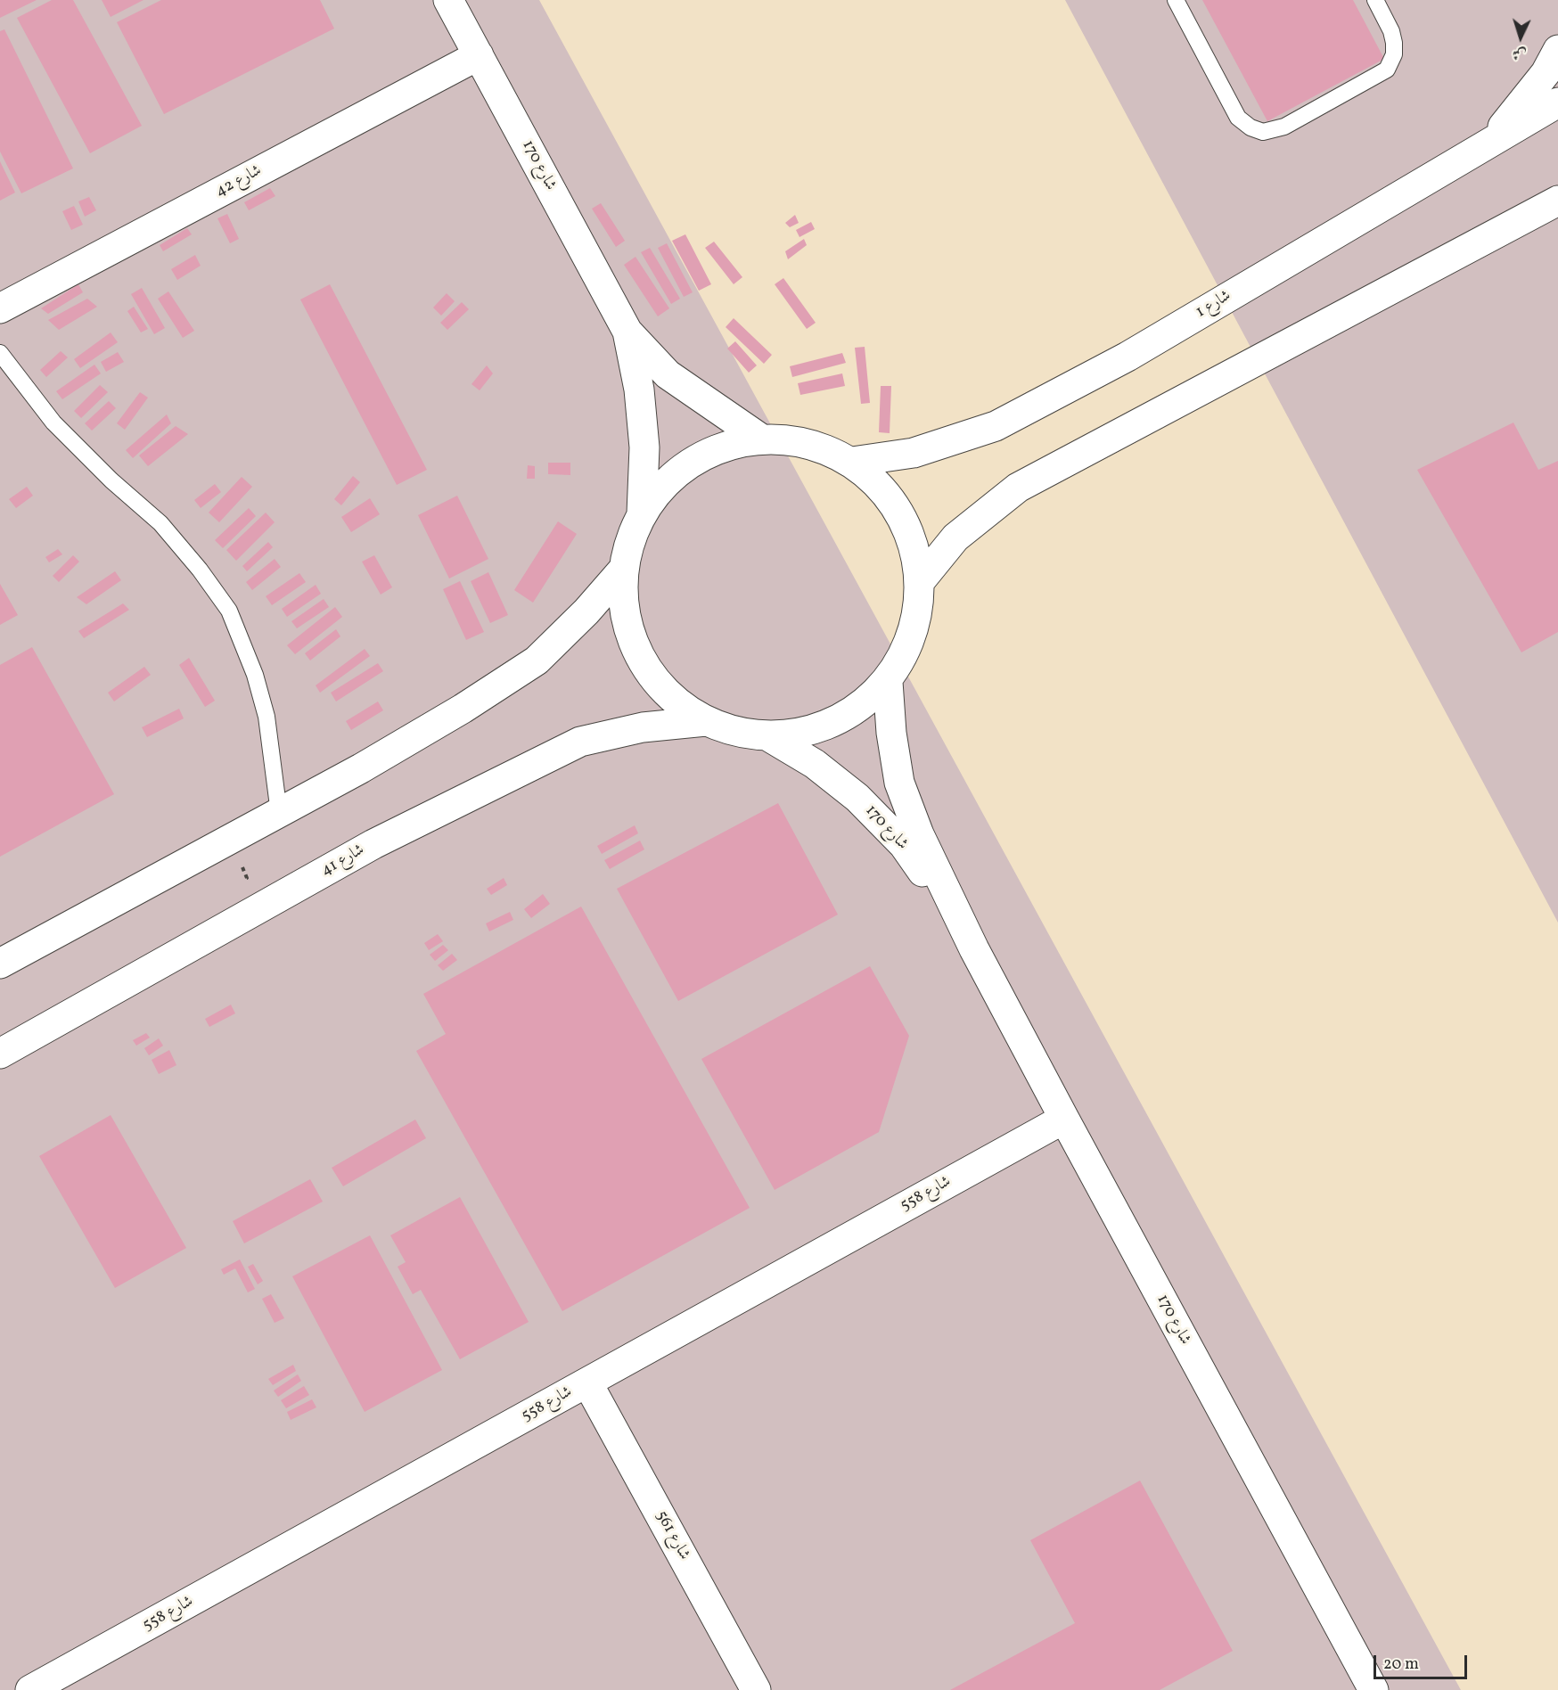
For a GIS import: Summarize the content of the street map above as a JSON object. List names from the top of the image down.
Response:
{
  "streets": {
    "street": [
      "شارع 170",
      "شارع 42",
      "شارع 1",
      "شارع 41",
      "شارع 558",
      "شارع 561"
    ]
  },
  "crossings": [
    ["شارع 170", "شارع 42"],
    ["شارع 170", "شارع 558"],
    ["شارع 558", "شارع 561"]
  ],
  "scale_bar": "20 m",
  "north": "bottom"
}
